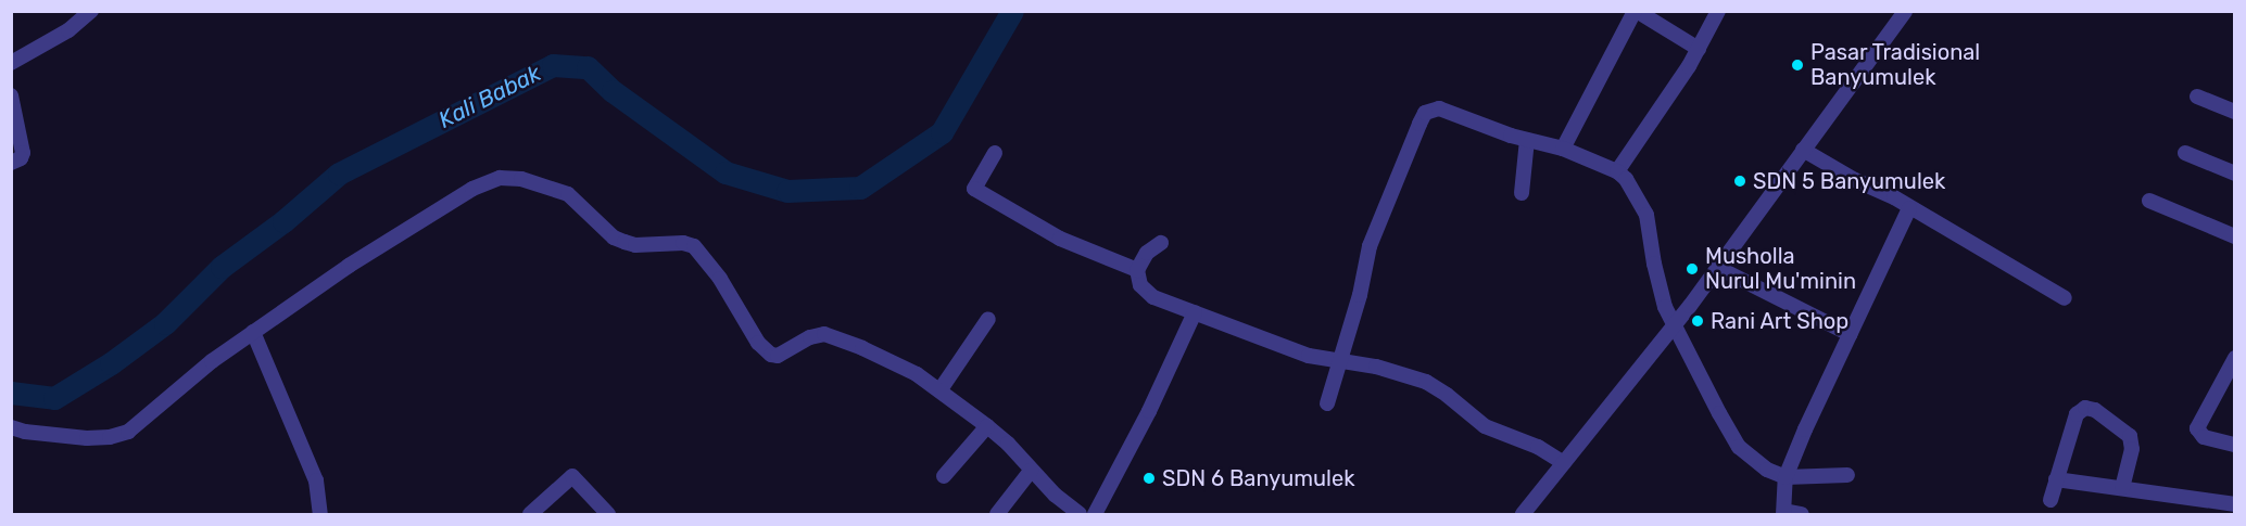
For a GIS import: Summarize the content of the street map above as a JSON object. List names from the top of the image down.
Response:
{
  "water": ["Kali Babak"],
  "places": [
    "Pasar Tradisional Banyumulek",
    "SDN 5 Banyumulek",
    "Musholla Nurul Mu'minin",
    "Rani Art Shop",
    "SDN 6 Banyumulek"
  ]
}
